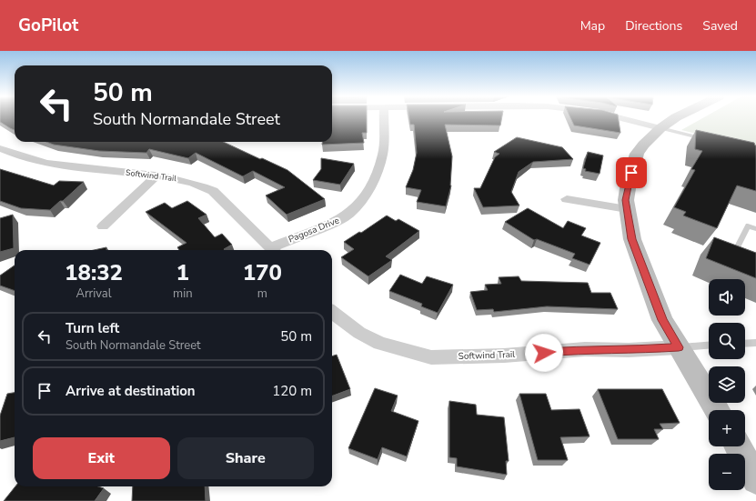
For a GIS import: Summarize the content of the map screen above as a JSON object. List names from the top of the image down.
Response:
{
  "streets": {
    "street": ["Softwind Trail", "Pagosa Drive"]
  },
  "page": {
    "header": "GoPilot",
    "nav": ["Map", "Directions", "Saved"],
    "turn": ["50 m", "South Normandale Street"],
    "eta": [
      "18:32",
      "Arrival",
      "1",
      "min",
      "170",
      "m"
    ],
    "map_buttons": ["+", "−"],
    "list": [
      {
        "name": "Turn left",
        "note": "South Normandale Street",
        "value": "50 m"
      },
      {
        "name": "Arrive at destination",
        "value": "120 m"
      }
    ],
    "buttons": ["Exit", "Share"]
  }
}
